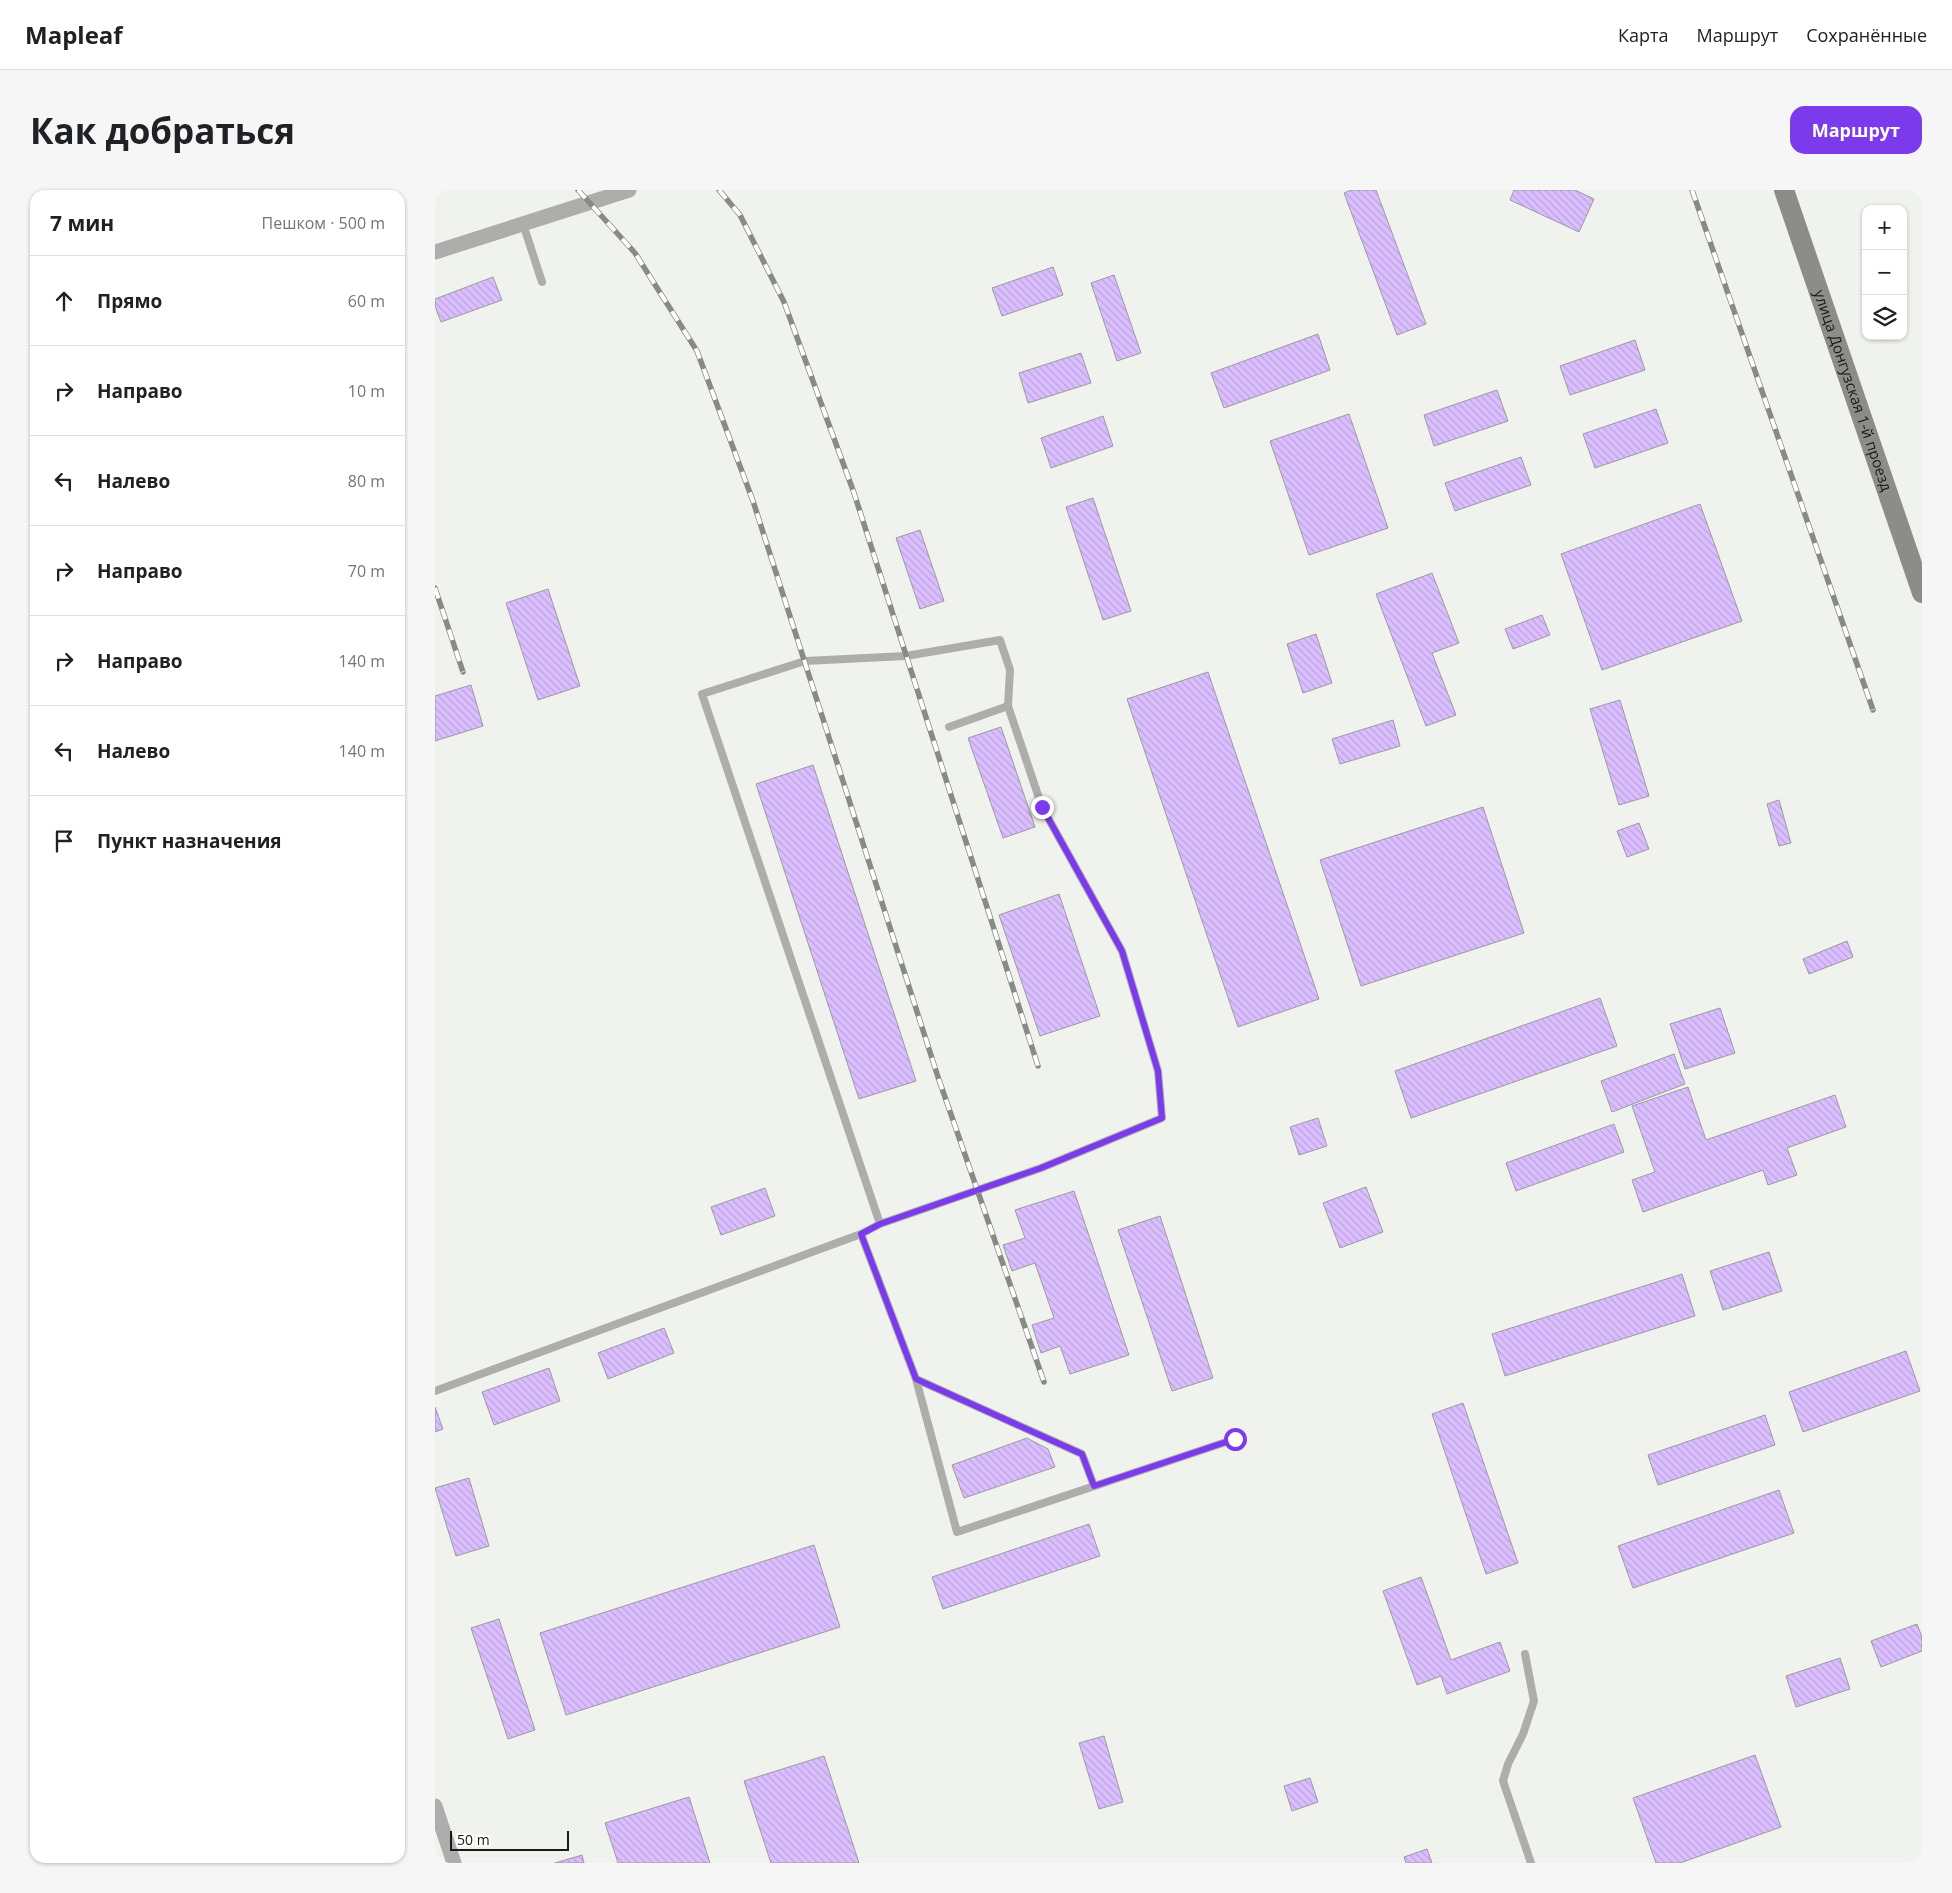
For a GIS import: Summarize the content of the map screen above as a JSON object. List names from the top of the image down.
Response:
{
  "streets": {
    "street": ["улица Донгузская 1-й проезд"]
  },
  "scale_bar": "50 m",
  "page": {
    "header": "Mapleaf",
    "nav": ["Карта", "Маршрут", "Сохранённые"],
    "buttons": "Маршрут",
    "title": "Как добраться",
    "heading": ["7 мин", "Пешком · 500 m"],
    "map_buttons": ["+", "−"],
    "list": [
      ["Прямо", "60 m"],
      ["Направо", "10 m"],
      ["Налево", "80 m"],
      ["Направо", "70 m"],
      ["Направо", "140 m"],
      ["Налево", "140 m"],
      "Пункт назначения"
    ],
    "scale": "50 m"
  }
}
